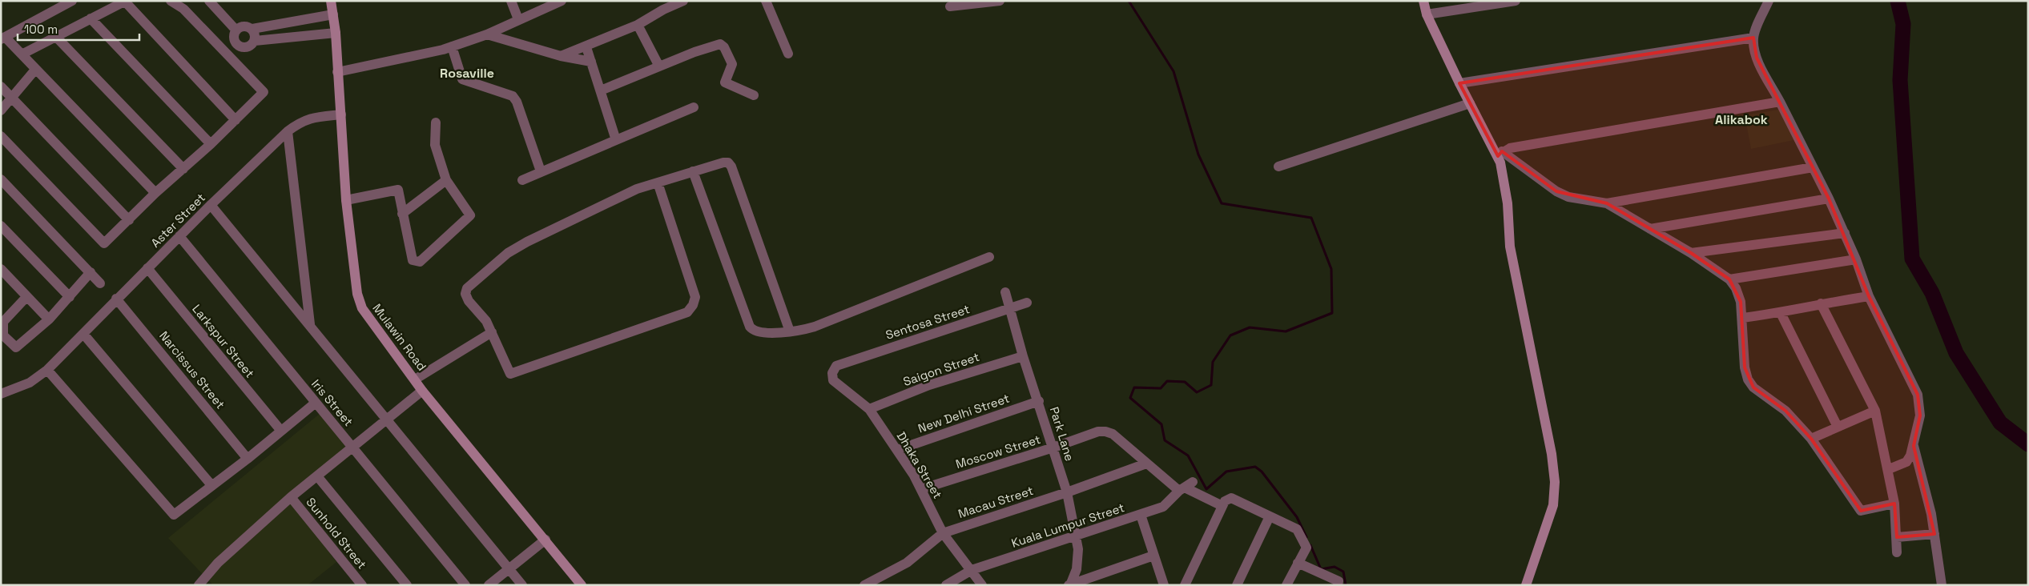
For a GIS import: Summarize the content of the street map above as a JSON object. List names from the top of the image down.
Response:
{
  "streets": {
    "main road": ["Mulawin Road"],
    "street": [
      "Aster Street",
      "Sentosa Street",
      "Larkspur Street",
      "Saigon Street",
      "Narcissus Street",
      "Iris Street",
      "New Delhi Street",
      "Park Lane",
      "Moscow Street",
      "Dhaka Street",
      "Macau Street",
      "Kuala Lumpur Street",
      "Sunhold Street"
    ]
  },
  "crossings": [
    ["Aster Street", "Mulawin Road"],
    ["Aster Street", "Larkspur Street"],
    ["Aster Street", "Narcissus Street"],
    ["Aster Street", "Iris Street"],
    ["Sentosa Street", "Park Lane"],
    ["Sentosa Street", "Dhaka Street"],
    ["Saigon Street", "Park Lane"],
    ["Saigon Street", "Dhaka Street"],
    ["New Delhi Street", "Park Lane"],
    ["New Delhi Street", "Dhaka Street"],
    ["Park Lane", "Moscow Street"],
    ["Park Lane", "Macau Street"],
    ["Park Lane", "Kuala Lumpur Street"],
    ["Moscow Street", "Dhaka Street"],
    ["Moscow Street", "Macau Street"],
    ["Moscow Street", "Kuala Lumpur Street"],
    ["Dhaka Street", "Macau Street"],
    ["Dhaka Street", "Kuala Lumpur Street"]
  ],
  "districts": ["Rosaville", "Alikabok"],
  "scale_bar": "100 m"
}
